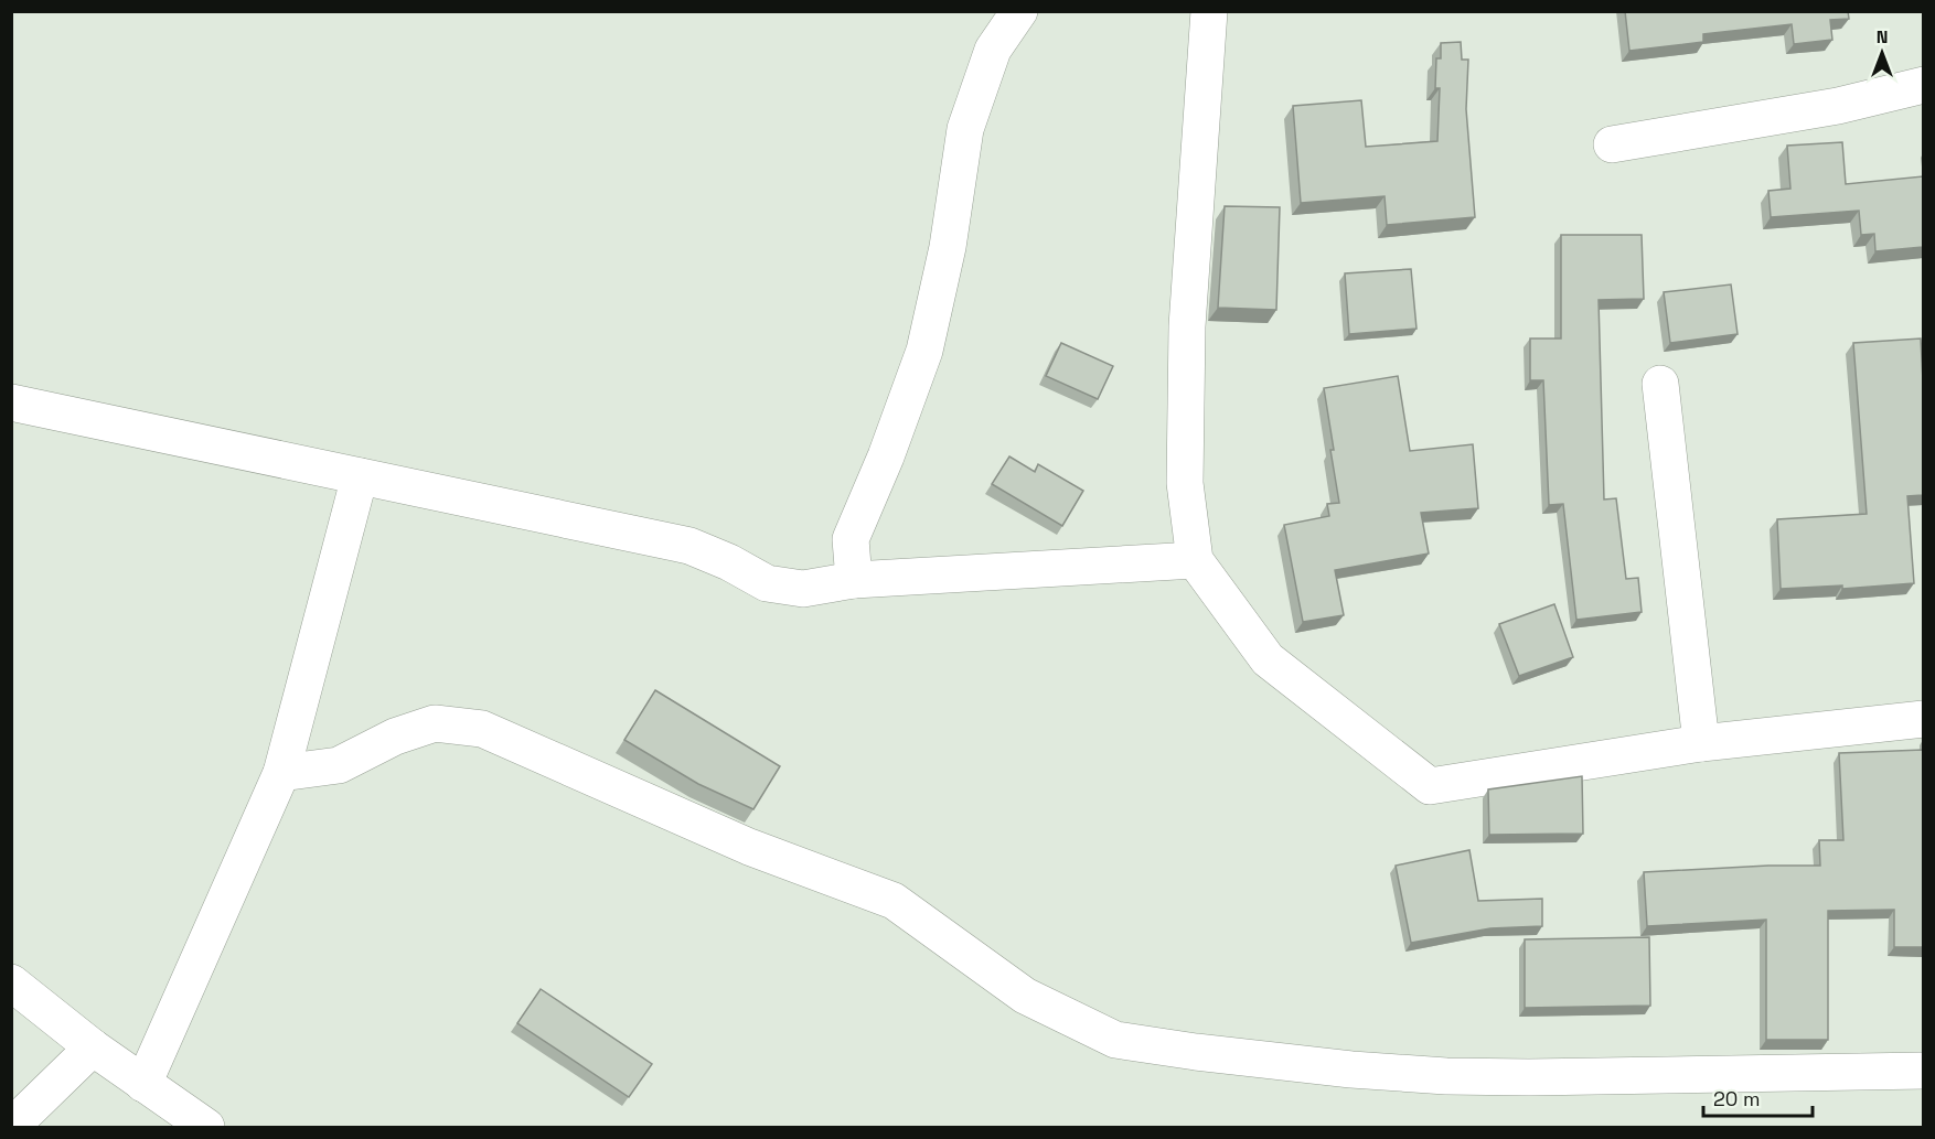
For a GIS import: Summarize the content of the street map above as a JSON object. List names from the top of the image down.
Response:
{
  "scale_bar": "20 m",
  "north": "top"
}
